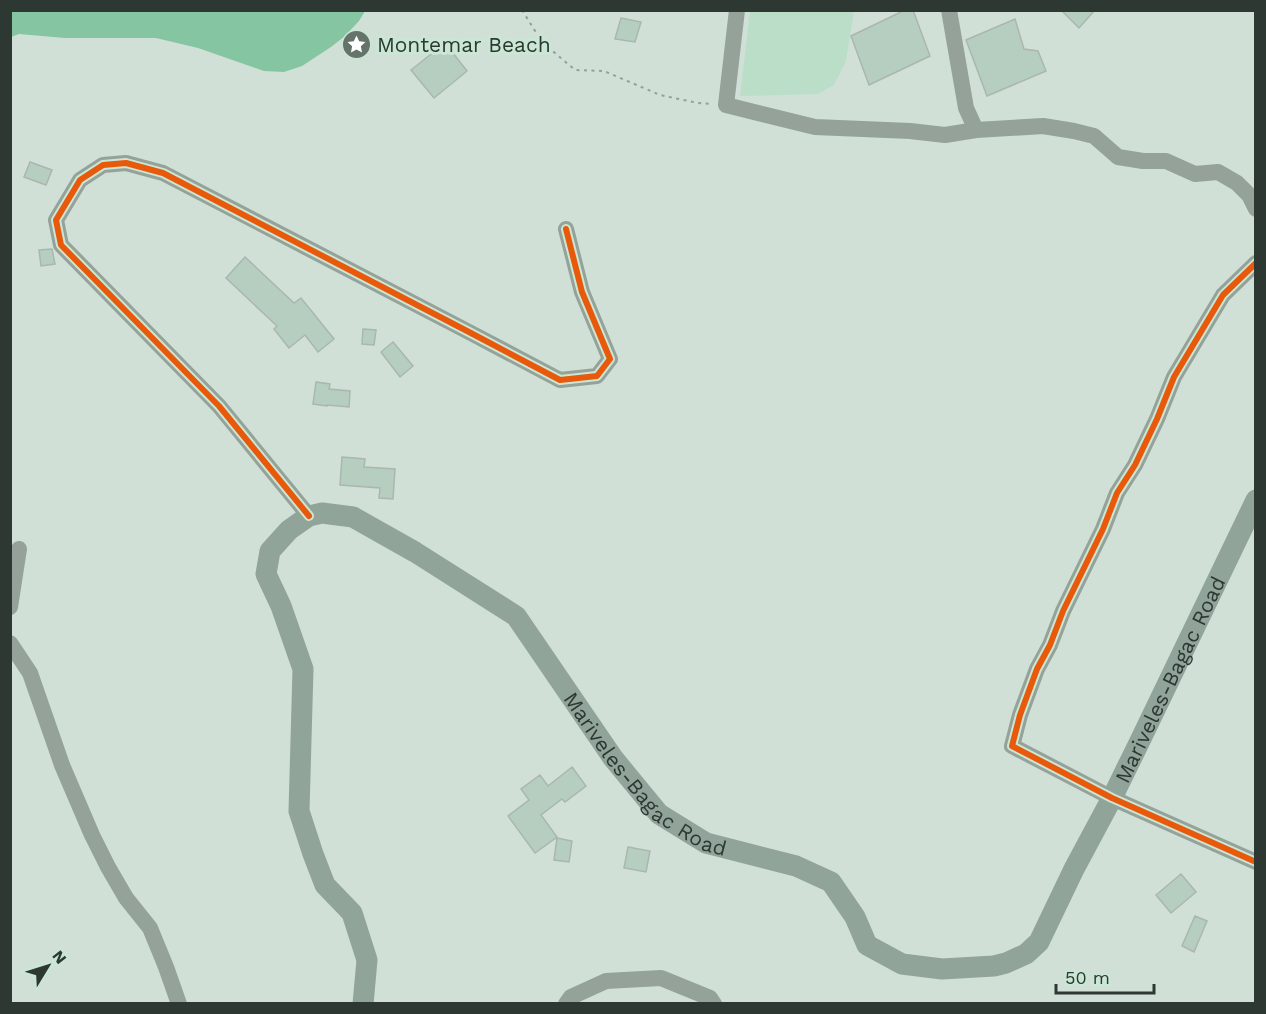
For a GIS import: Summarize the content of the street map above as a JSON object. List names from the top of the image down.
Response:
{
  "streets": {
    "main road": ["Mariveles-Bagac Road"]
  },
  "places": {
    "place": ["Montemar Beach"]
  },
  "scale_bar": "50 m",
  "north": "top right"
}
